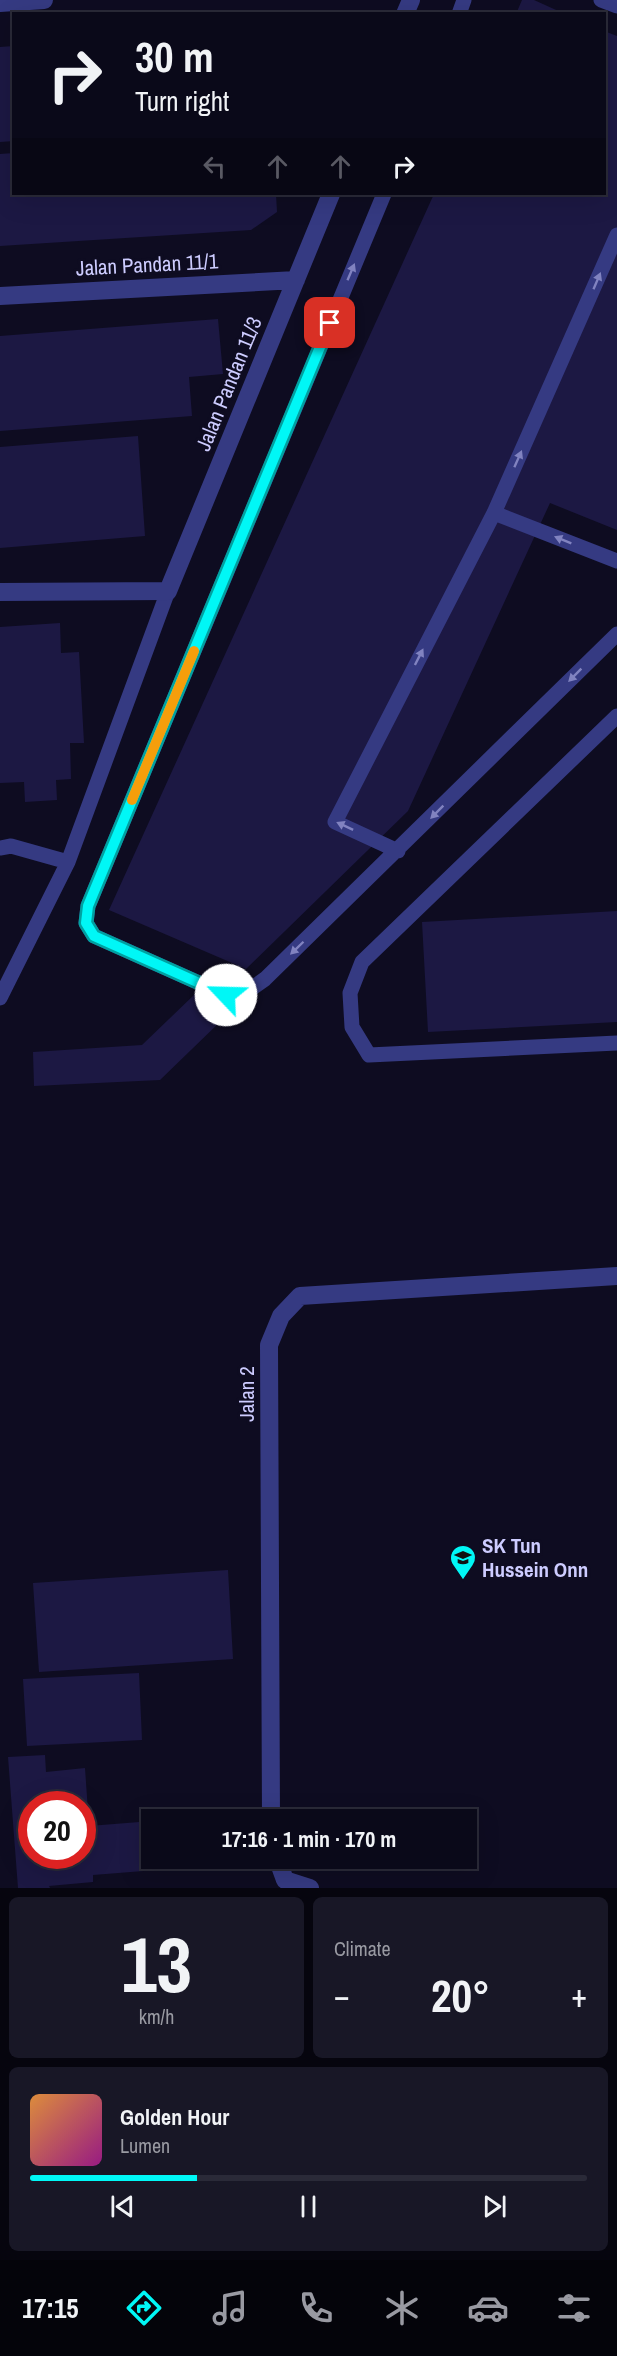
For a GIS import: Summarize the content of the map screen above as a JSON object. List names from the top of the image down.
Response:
{
  "streets": {
    "street": ["Jalan Pandan 11/1", "Jalan Pandan 11/3", "Jalan 2"]
  },
  "crossings": [
    ["Jalan Pandan 11/1", "Jalan Pandan 11/3"]
  ],
  "places": {
    "school or university": ["SK Tun Hussein Onn"]
  },
  "page": {
    "turn": ["30 m", "Turn right"],
    "limit": "20",
    "trip": "17:16 · 1 min · 170 m",
    "tile": [
      ["13", "km/h"],
      "Climate"
    ],
    "heat": ["−", "20°", "+"],
    "song": ["Golden Hour", "Lumen"],
    "tabs": "17:15"
  }
}
